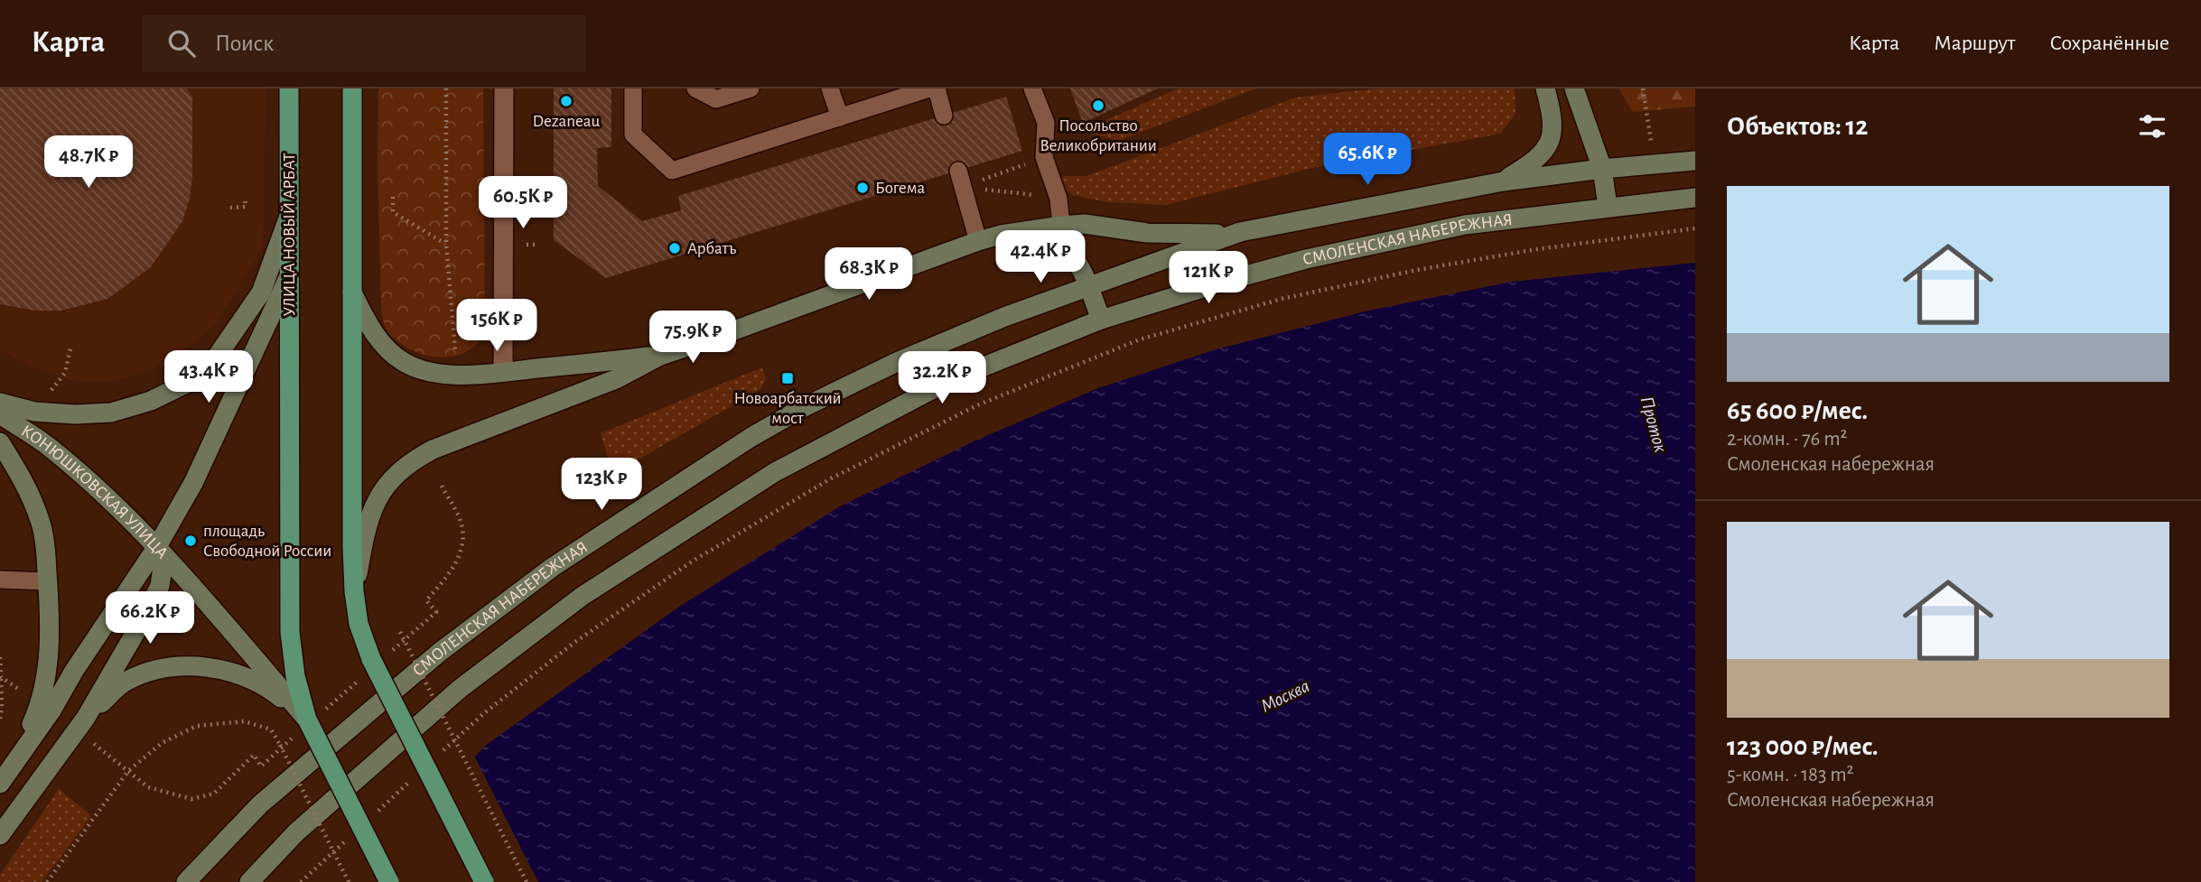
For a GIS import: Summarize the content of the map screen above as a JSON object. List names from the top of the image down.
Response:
{
  "streets": {
    "main road": ["УЛИЦА НОВЫЙ АРБАТ", "СМОЛЕНСКАЯ НАБЕРЕЖНАЯ", "КОНЮШКОВСКАЯ УЛИЦА"]
  },
  "crossings": [
    ["УЛИЦА НОВЫЙ АРБАТ", "КОНЮШКОВСКАЯ УЛИЦА"]
  ],
  "water": ["Проток", "Москва"],
  "places": {
    "other": [
      "Dezaneau",
      "Посольство Великобритании",
      "Богема",
      "Арбатъ",
      "площадь Свободной России"
    ],
    "transit": ["Новоарбатский мост"]
  },
  "page": {
    "header": "Карта",
    "search": "Поиск",
    "nav": ["Карта", "Маршрут", "Сохранённые"],
    "heading": "Объектов: 12",
    "price": [
      "65.6K ₽",
      "48.7K ₽",
      "60.5K ₽",
      "42.4K ₽",
      "68.3K ₽",
      "121K ₽",
      "156K ₽",
      "75.9K ₽",
      "43.4K ₽",
      "32.2K ₽",
      "123K ₽",
      "66.2K ₽"
    ],
    "list": [
      {
        "name": "65 600 ₽/мес.",
        "note": "2-комн. · 76 m² · Смоленская набережная"
      },
      {
        "name": "123 000 ₽/мес.",
        "note": "5-комн. · 183 m² · Смоленская набережная"
      }
    ]
  }
}
